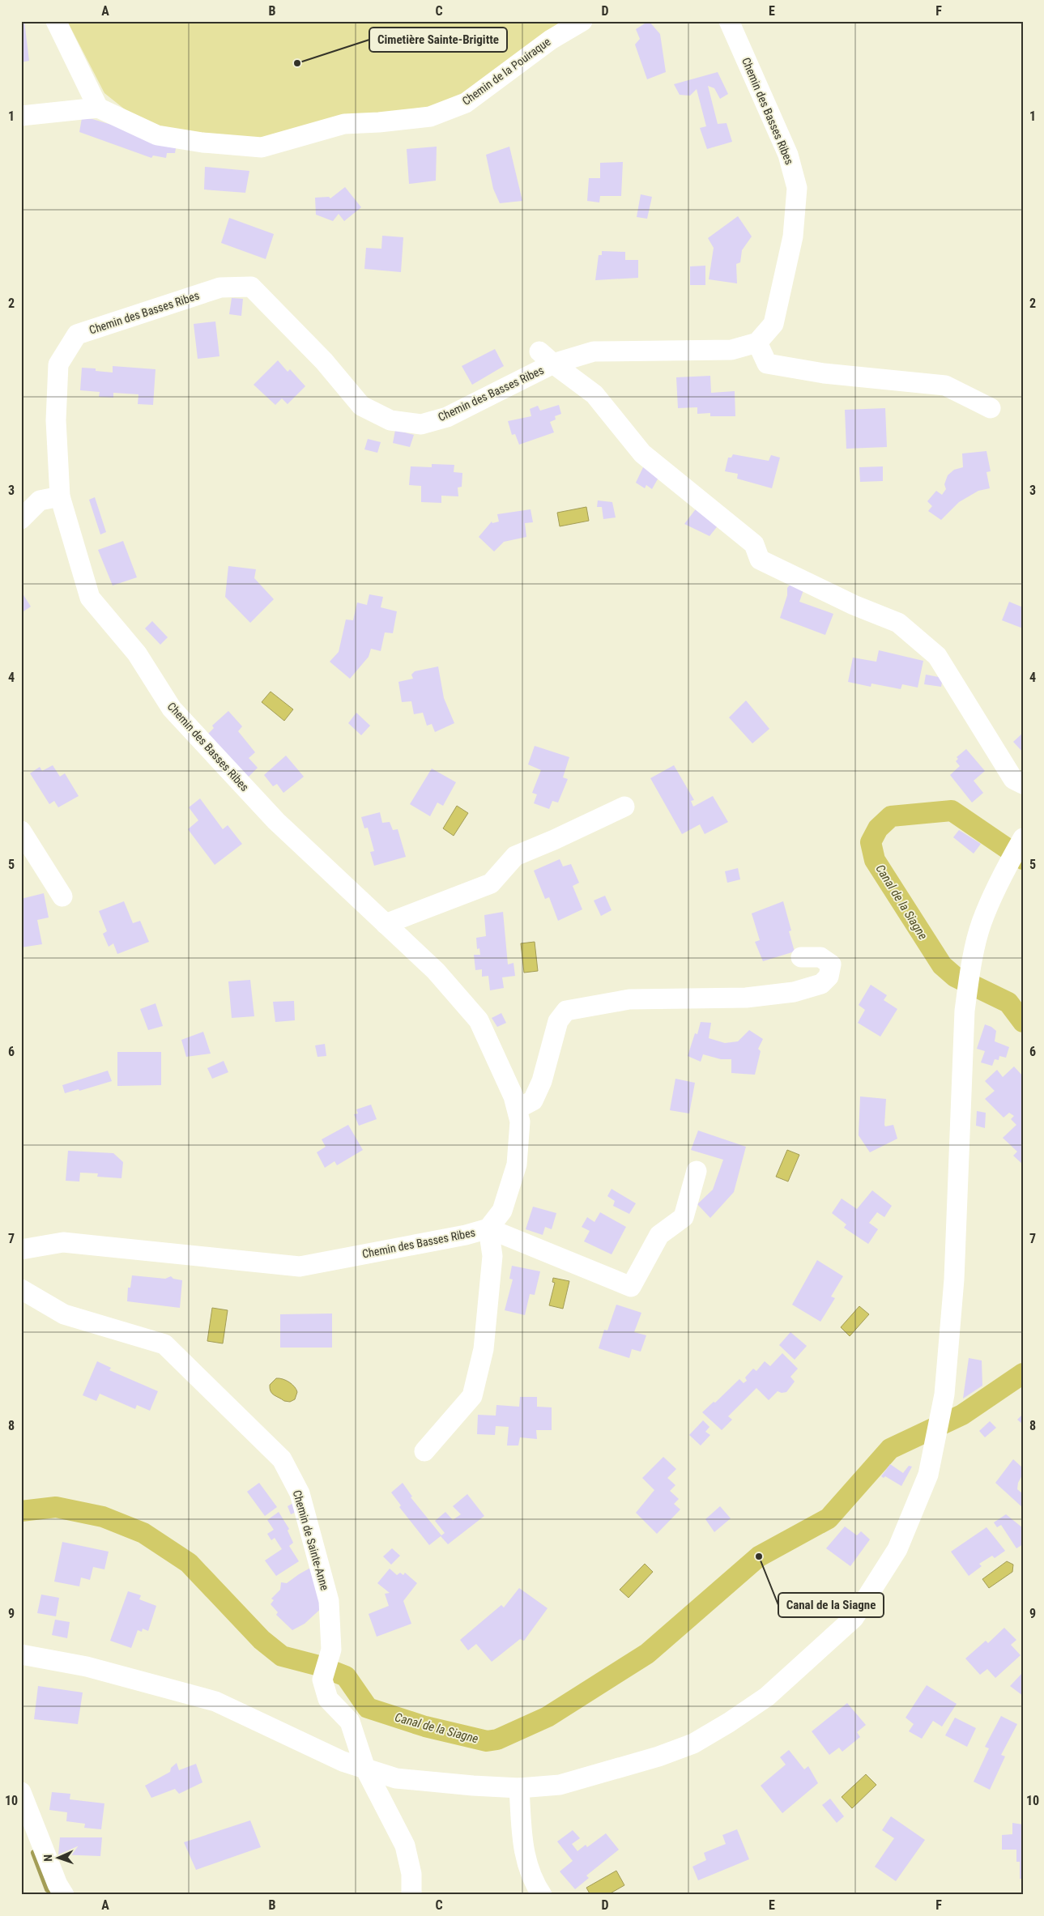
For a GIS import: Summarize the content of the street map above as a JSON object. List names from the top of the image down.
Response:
{
  "streets": {
    "street": ["Chemin de la Pouiraque", "Chemin des Basses Ribes", "Chemin de Sainte-Anne"]
  },
  "water": ["Canal de la Siagne"],
  "places": ["Cimetière Sainte-Brigitte", "Canal de la Siagne"],
  "north": "left",
  "grid": {
    "columns": [
      "A",
      "B",
      "C",
      "D",
      "E",
      "F"
    ],
    "rows": [
      "1",
      "2",
      "3",
      "4",
      "5",
      "6",
      "7",
      "8",
      "9",
      "10"
    ]
  }
}
